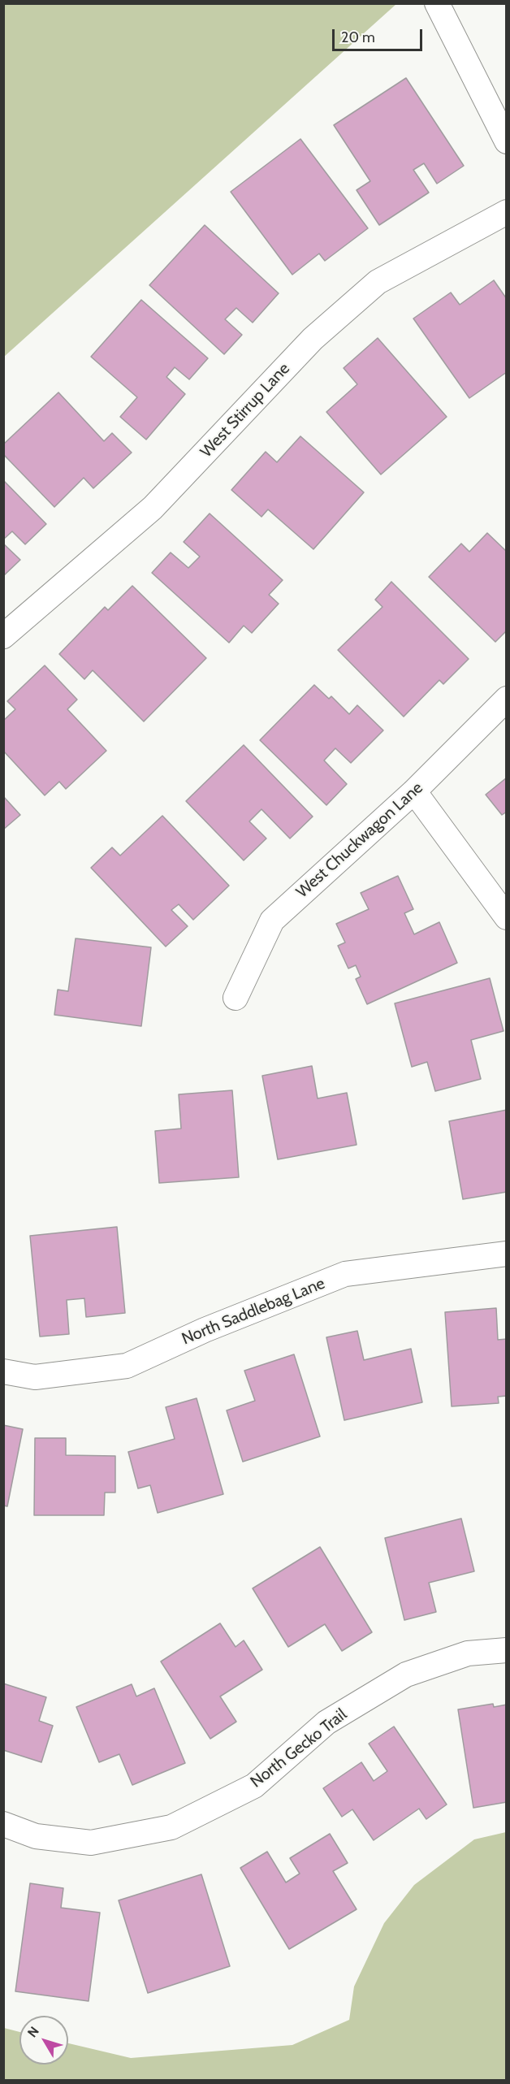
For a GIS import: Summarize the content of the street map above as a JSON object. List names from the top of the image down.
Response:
{
  "streets": {
    "street": [
      "West Stirrup Lane",
      "West Chuckwagon Lane",
      "North Saddlebag Lane",
      "North Gecko Trail"
    ]
  },
  "scale_bar": "20 m",
  "north": "top left"
}
